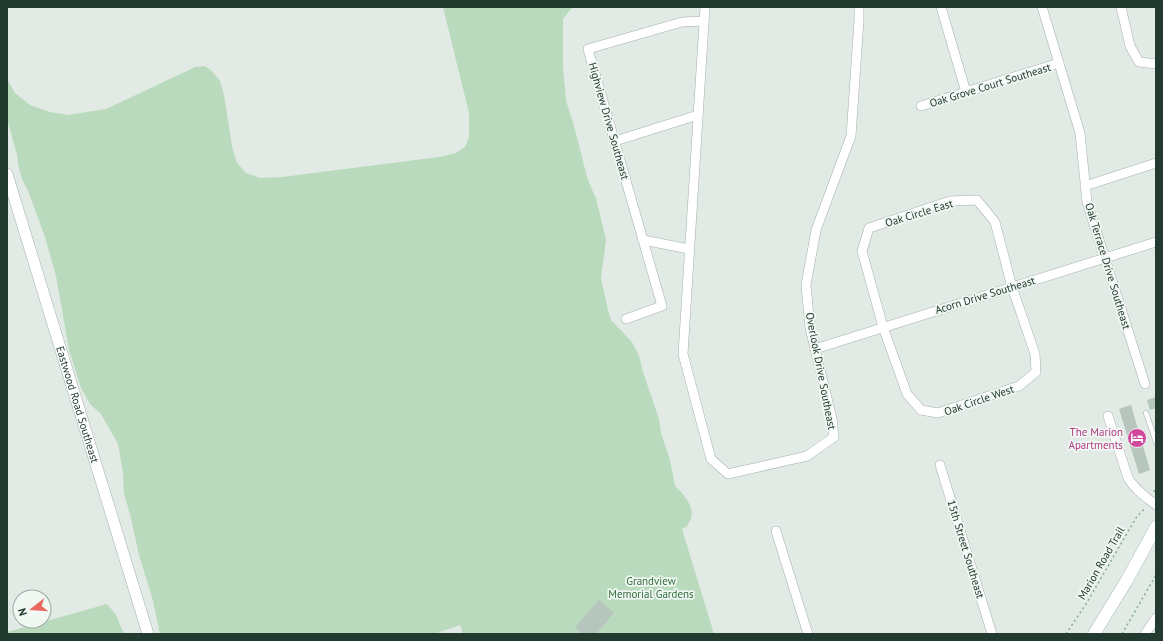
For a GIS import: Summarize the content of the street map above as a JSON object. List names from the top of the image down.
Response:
{
  "streets": {
    "street": [
      "Oak Grove Court Southeast",
      "Highview Drive Southeast",
      "Oak Circle East",
      "Oak Terrace Drive Southeast",
      "Acorn Drive Southeast",
      "Overlook Drive Southeast",
      "Oak Circle West",
      "Eastwood Road Southeast",
      "15th Street Southeast"
    ],
    "path": ["Marion Road Trail"]
  },
  "crossings": [
    ["Oak Grove Court Southeast", "Oak Terrace Drive Southeast"],
    ["Highview Drive Southeast", "Overlook Drive Southeast"],
    ["Oak Circle East", "Acorn Drive Southeast"],
    ["Oak Circle East", "Oak Circle West"],
    ["Oak Terrace Drive Southeast", "Acorn Drive Southeast"],
    ["Acorn Drive Southeast", "Overlook Drive Southeast"],
    ["Acorn Drive Southeast", "Oak Circle West"]
  ],
  "parks": ["Grandview Memorial Gardens"],
  "places": {
    "hotel": ["The Marion Apartments"]
  },
  "north": "left"
}
